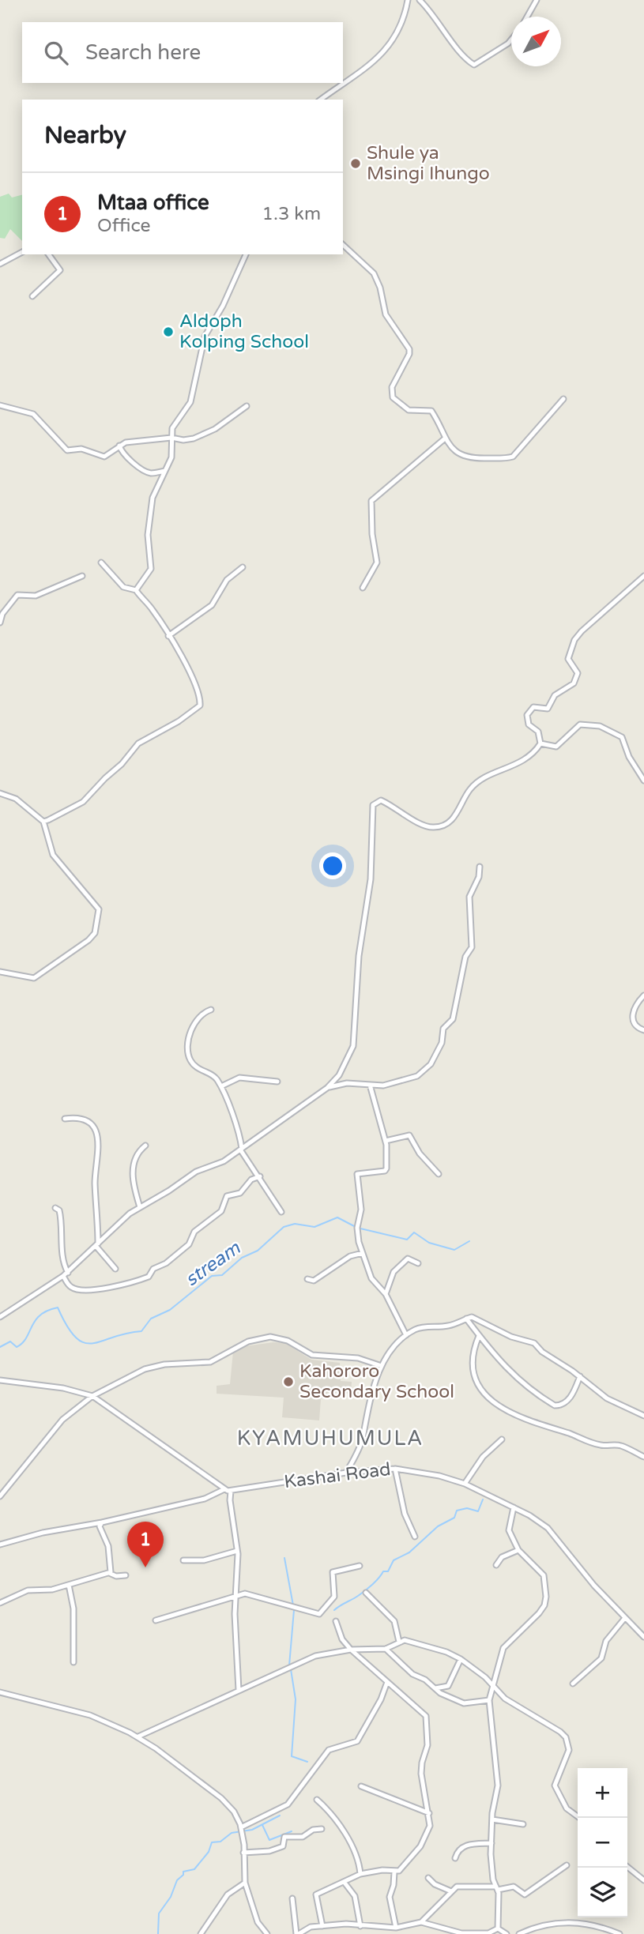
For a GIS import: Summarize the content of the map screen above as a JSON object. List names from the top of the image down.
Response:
{
  "streets": {
    "street": ["Kashai Road"]
  },
  "districts": ["KYAMUHUMULA"],
  "water": ["stream"],
  "places": ["Shule ya Msingi Ihungo", "Aldoph Kolping School", "Kahororo Secondary School"],
  "north": "top right",
  "page": {
    "search": "Search here",
    "heading": "Nearby",
    "list": [
      {
        "mark": "1",
        "name": "Mtaa office",
        "note": "Office",
        "value": "1.3 km"
      }
    ],
    "pins": "1",
    "map_buttons": ["+", "−"]
  }
}
